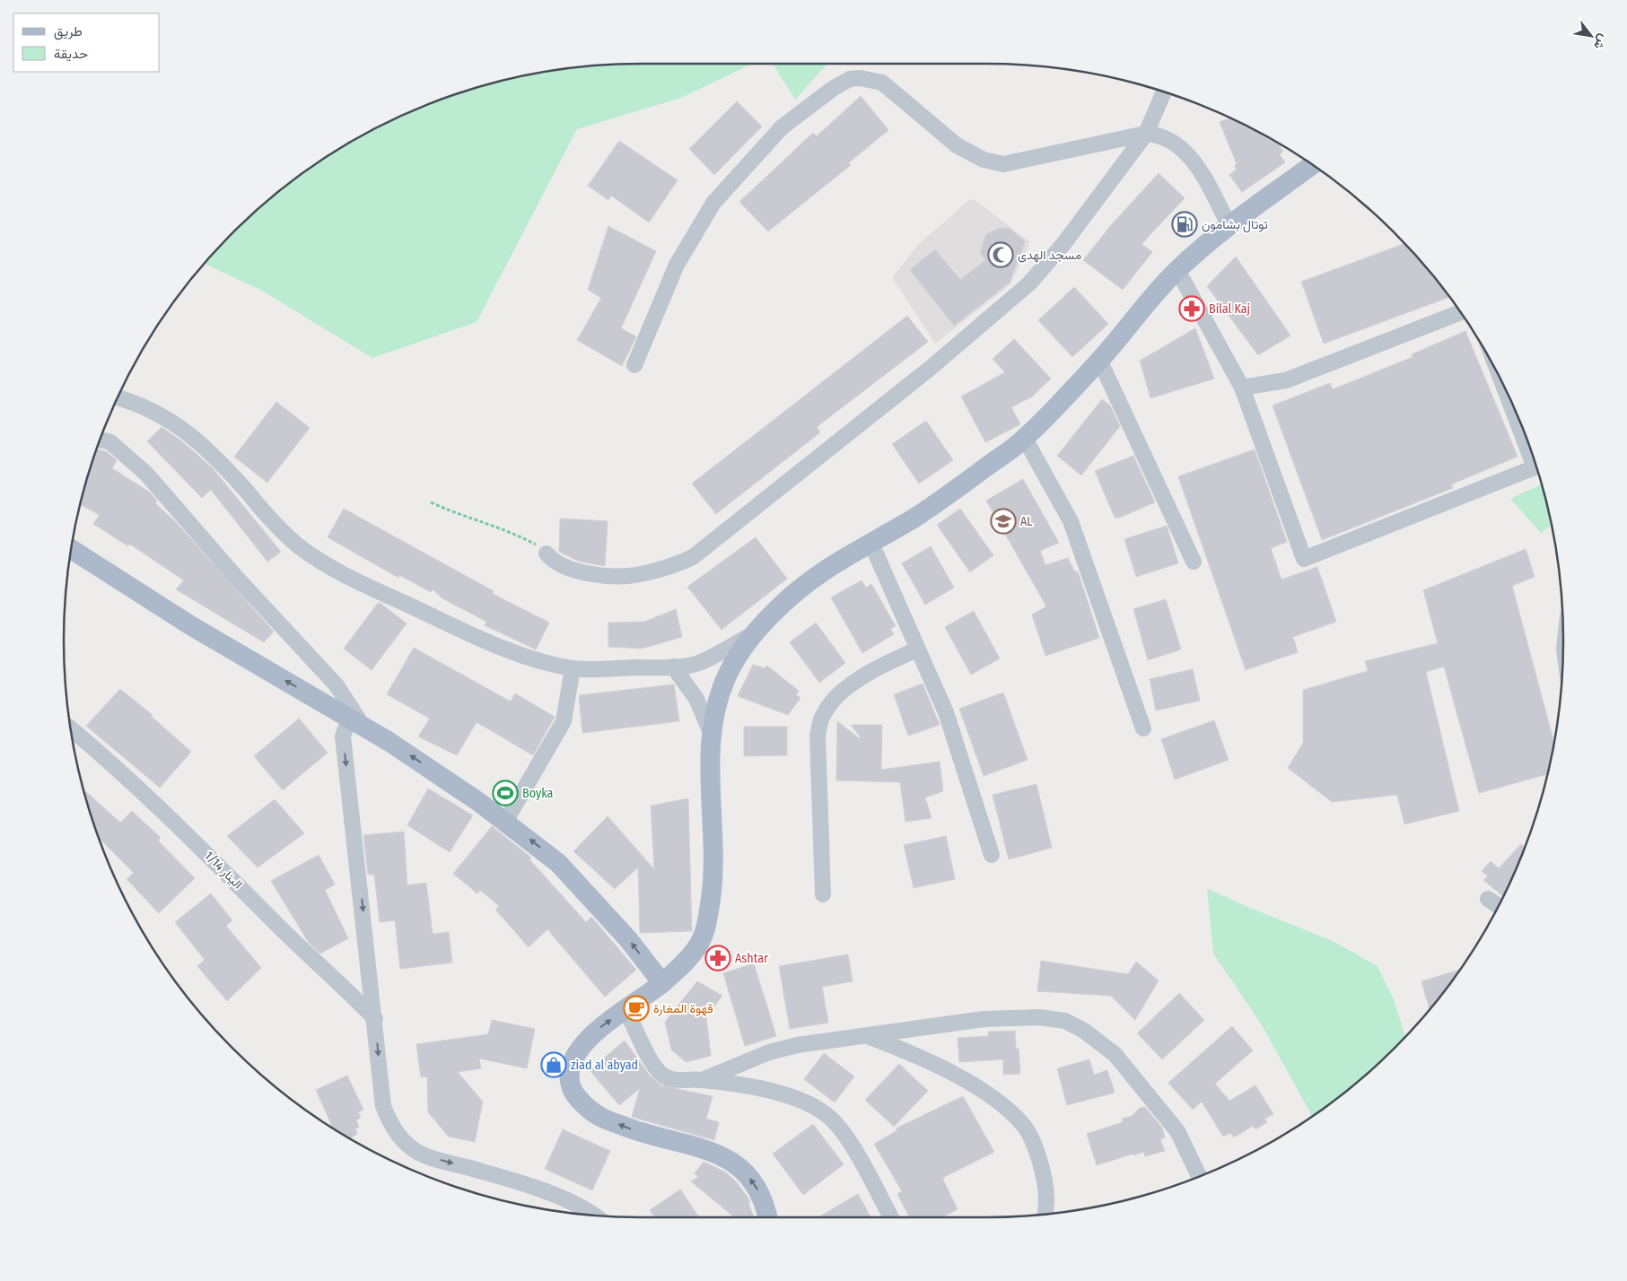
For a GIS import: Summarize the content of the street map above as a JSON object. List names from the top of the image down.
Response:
{
  "streets": {
    "street": ["الينار 1/14"]
  },
  "places": {
    "fuel station": ["توتال بشامون"],
    "mosque": ["مسجد الهدى"],
    "pharmacy": ["Bilal Kaj", "Ashtar"],
    "school or university": ["AL"],
    "sports": ["Boyka"],
    "cafe": ["قهوة المغارة"],
    "shop": ["ziad al abyad"]
  },
  "legend": ["طريق", "حديقة"],
  "north": "bottom right"
}
